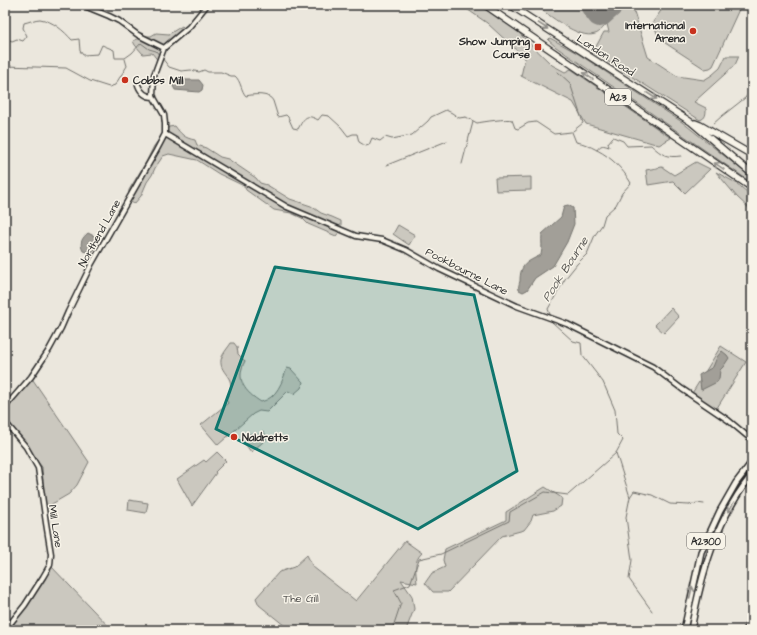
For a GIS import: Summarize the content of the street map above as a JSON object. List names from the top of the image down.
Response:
{
  "streets": {
    "highway": ["London Road", "A23"],
    "main road": ["A2300"],
    "street": ["Northend Lane", "Pookbourne Lane", "Mill Lane"]
  },
  "crossings": [
    ["London Road", "A23"],
    ["Northend Lane", "Pookbourne Lane"]
  ],
  "water": ["Pook Bourne"],
  "parks": ["The Gill"],
  "places": {
    "other": ["International Arena", "Cobbs Mill", "Naldretts"],
    "transit": ["Show Jumping Course"]
  }
}
